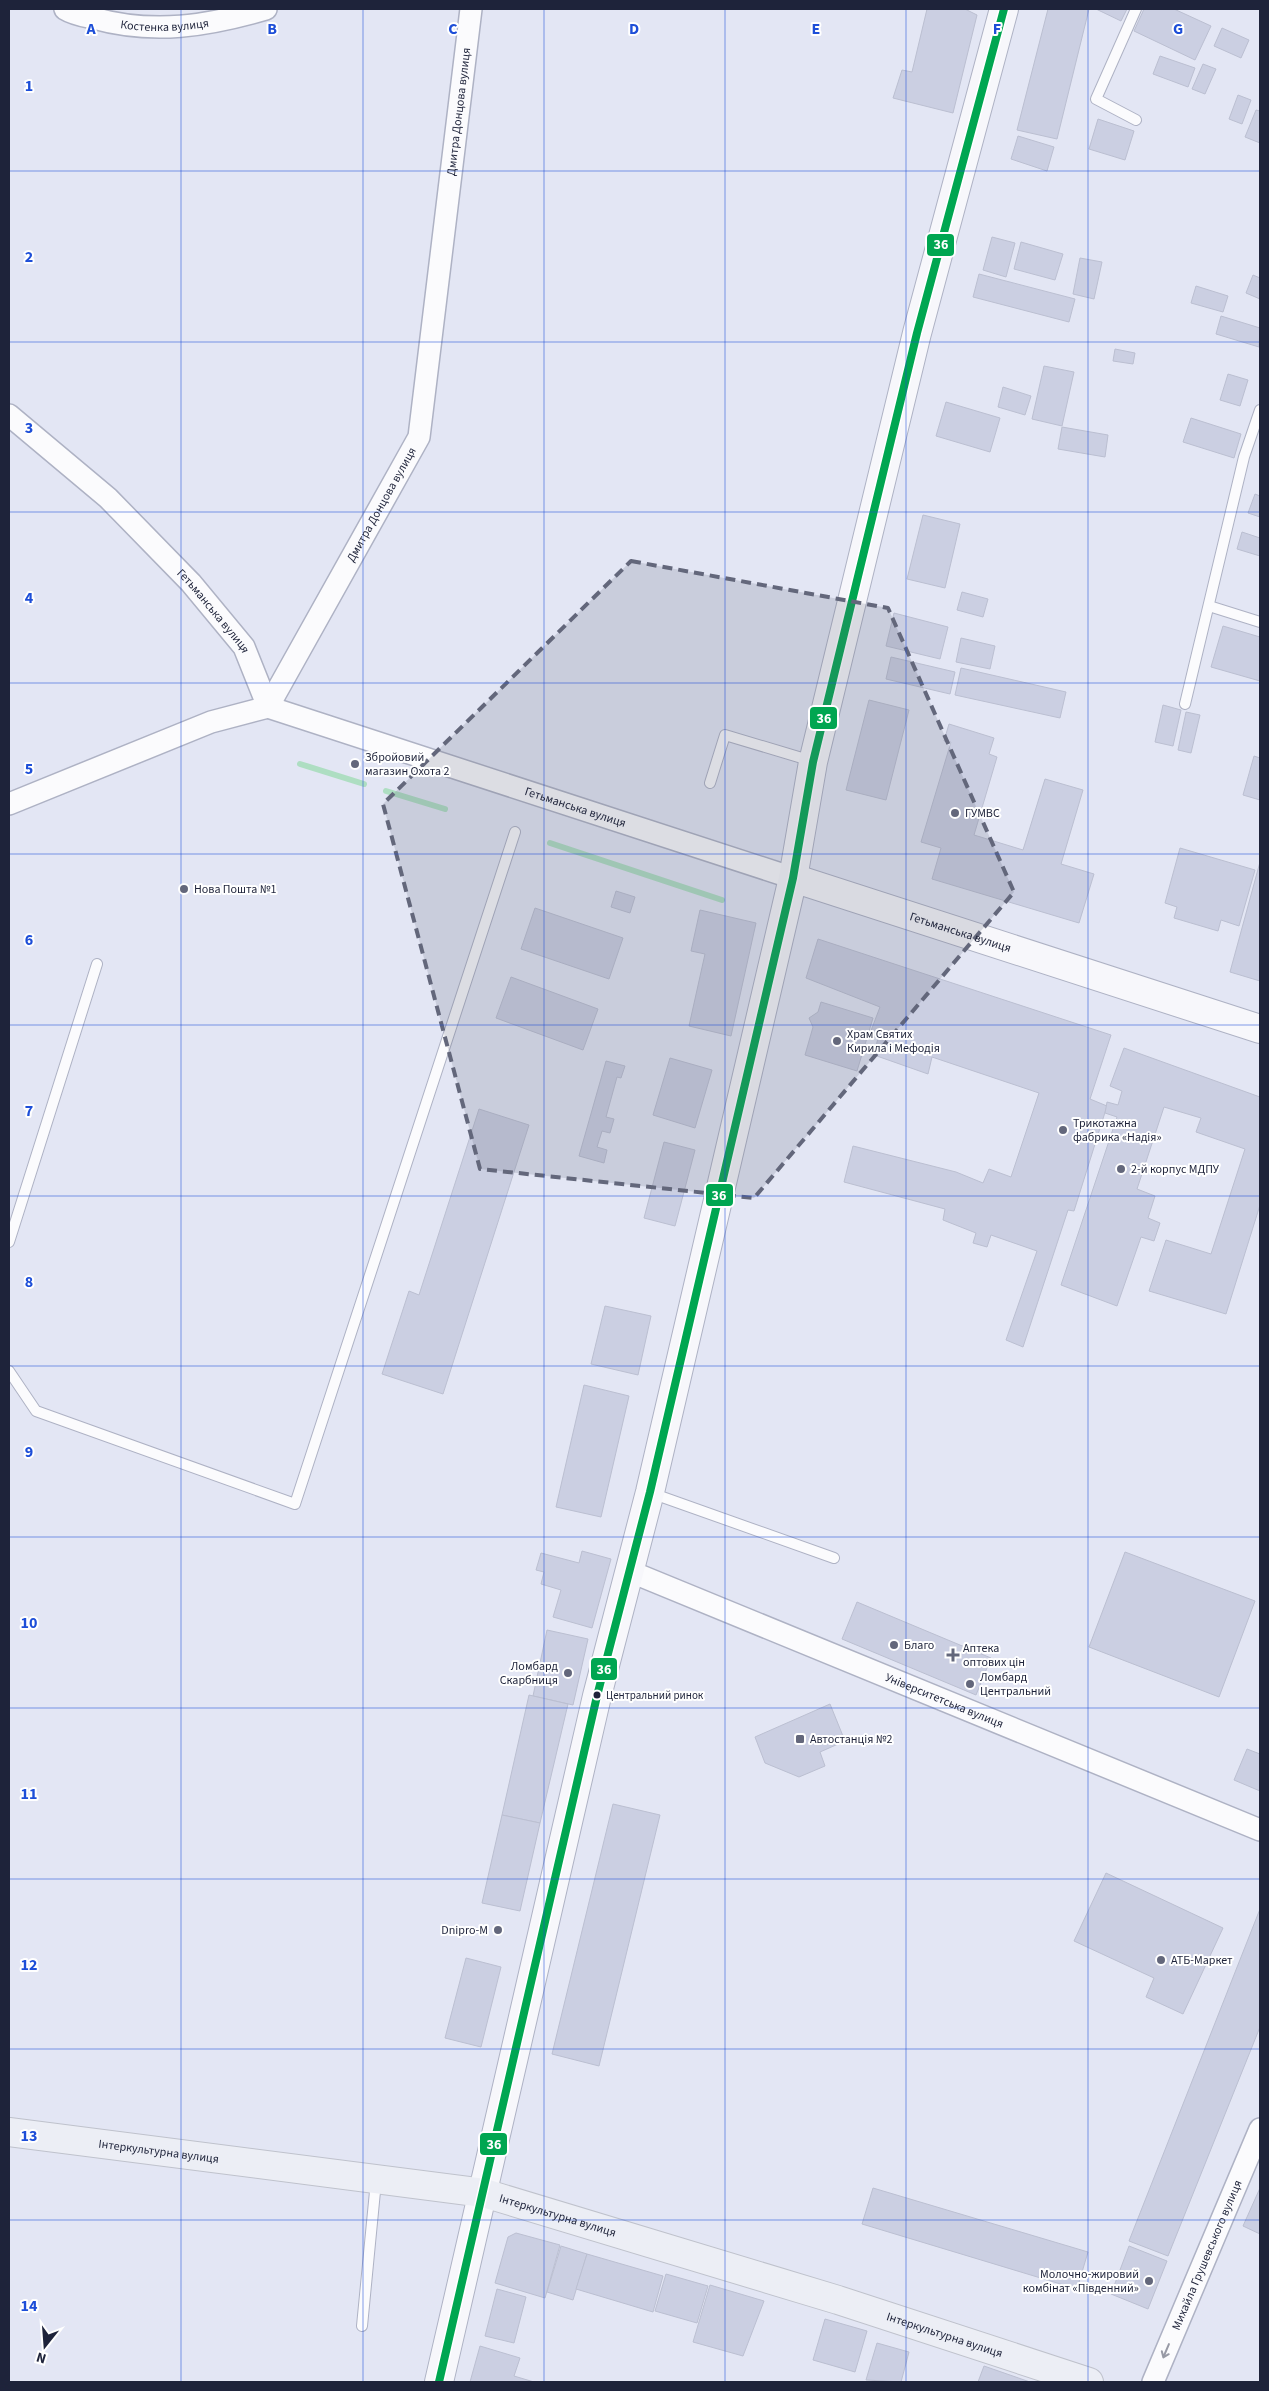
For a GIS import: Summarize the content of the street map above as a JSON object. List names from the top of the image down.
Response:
{
  "streets": {
    "highway": ["Інтеркультурна вулиця"],
    "main road": ["Гетьманська вулиця"],
    "street": [
      "Костенка вулиця",
      "Дмитра Донцова вулиця",
      "Університетська вулиця",
      "Михайла Грушевського вулиця"
    ]
  },
  "crossings": [
    ["Дмитра Донцова вулиця", "Гетьманська вулиця"]
  ],
  "one_way": ["Михайла Грушевського вулиця"],
  "places": {
    "other": [
      "Збройовий магазин Охота 2",
      "ГУМВС",
      "Нова Пошта №1",
      "Храм Святих Кирила і Мефодія",
      "Трикотажна фабрика «Надія»",
      "2-й корпус МДПУ",
      "Благо",
      "Ломбард Скарбниця",
      "Ломбард Центральний",
      "Центральний ринок",
      "Dnipro-M",
      "АТБ-Маркет",
      "Молочно-жировий комбінат «Південний»"
    ],
    "health": ["Аптека оптових цін"],
    "transit": ["Автостанція №2"]
  },
  "lines": ["transit line 36"],
  "north": "bottom",
  "grid": {
    "columns": [
      "A",
      "B",
      "C",
      "D",
      "E",
      "F",
      "G"
    ],
    "rows": [
      "1",
      "2",
      "3",
      "4",
      "5",
      "6",
      "7",
      "8",
      "9",
      "10",
      "11",
      "12",
      "13",
      "14"
    ]
  }
}
